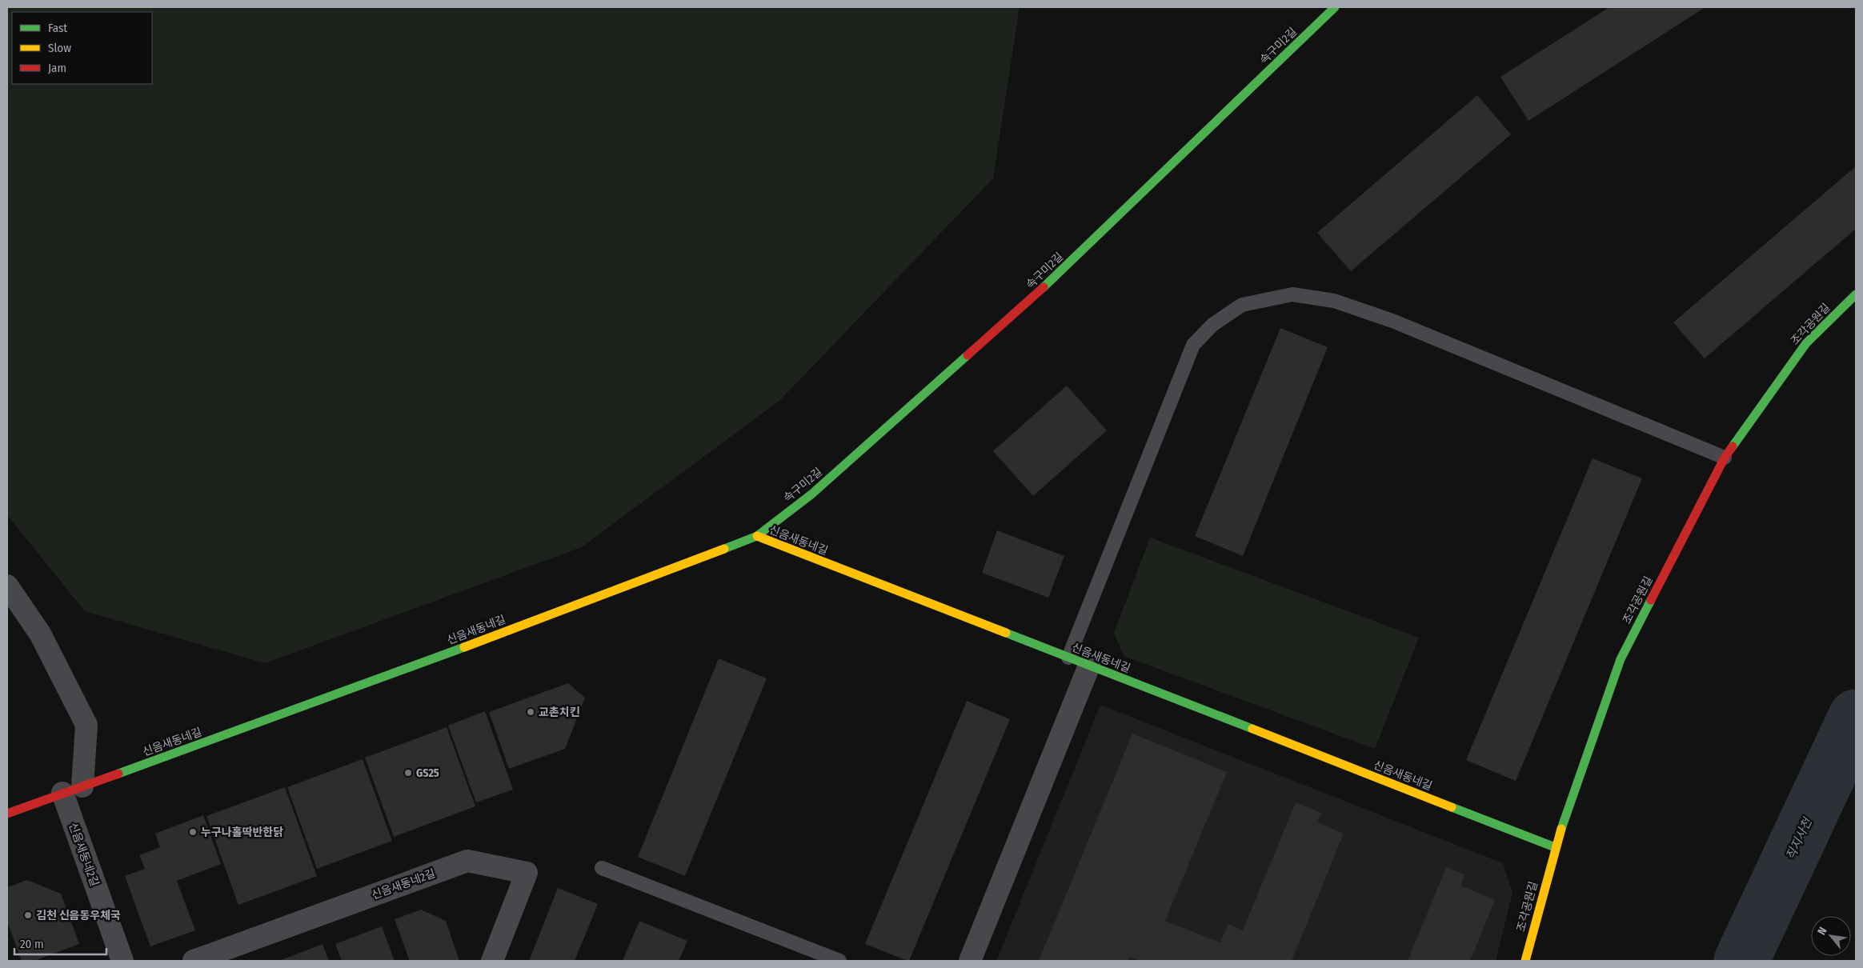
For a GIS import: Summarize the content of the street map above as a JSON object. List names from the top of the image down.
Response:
{
  "streets": {
    "street": [
      "속구미2길",
      "조각공원길",
      "신음새동네길",
      "신음새동네2길"
    ]
  },
  "crossings": [
    ["속구미2길", "신음새동네길"],
    ["조각공원길", "신음새동네길"],
    ["신음새동네길", "신음새동네2길"]
  ],
  "water": ["직지사천"],
  "places": [
    "교촌치킨",
    "GS25",
    "누구나홀딱반한닭",
    "김천 신음동우체국"
  ],
  "legend": ["Fast", "Slow", "Jam"],
  "scale_bar": "20 m",
  "north": "top left"
}
